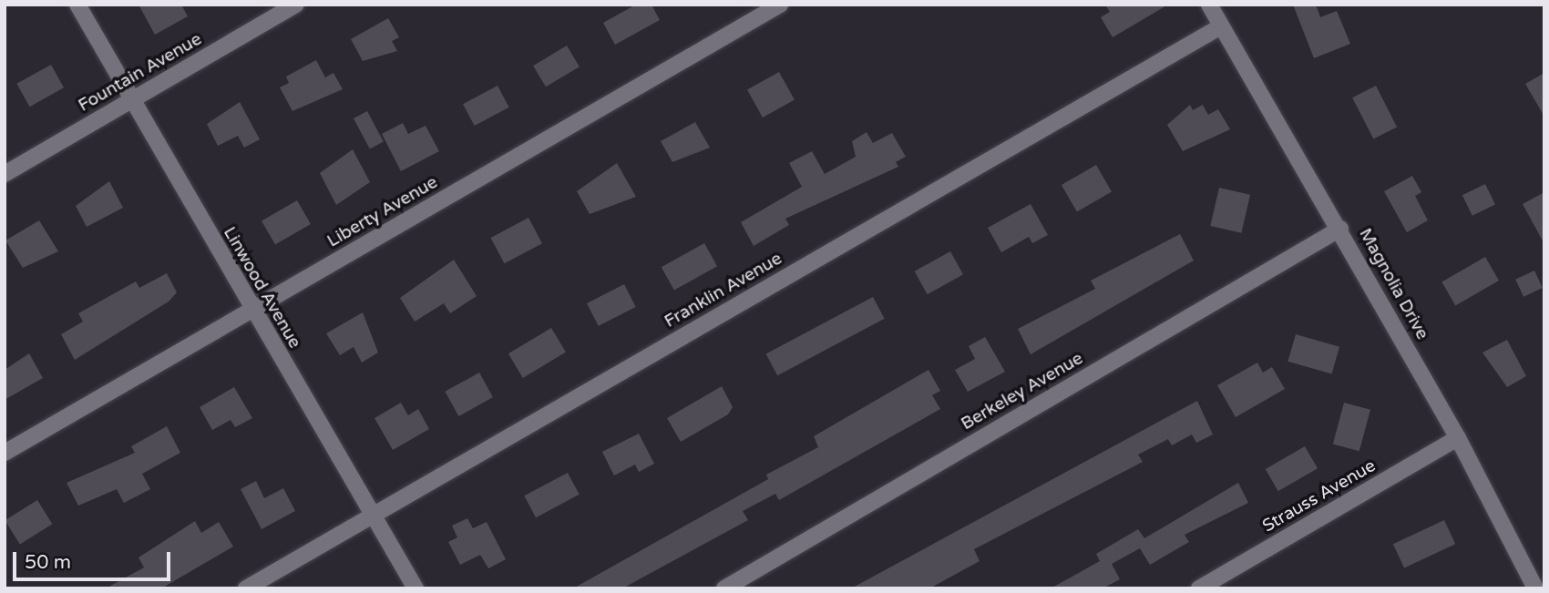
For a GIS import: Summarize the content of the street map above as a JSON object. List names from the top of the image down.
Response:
{
  "streets": {
    "street": [
      "Fountain Avenue",
      "Liberty Avenue",
      "Magnolia Drive",
      "Linwood Avenue",
      "Franklin Avenue",
      "Berkeley Avenue",
      "Strauss Avenue"
    ]
  },
  "crossings": [
    ["Fountain Avenue", "Linwood Avenue"],
    ["Liberty Avenue", "Linwood Avenue"],
    ["Magnolia Drive", "Franklin Avenue"],
    ["Magnolia Drive", "Berkeley Avenue"],
    ["Magnolia Drive", "Strauss Avenue"],
    ["Linwood Avenue", "Franklin Avenue"]
  ],
  "scale_bar": "50 m"
}
